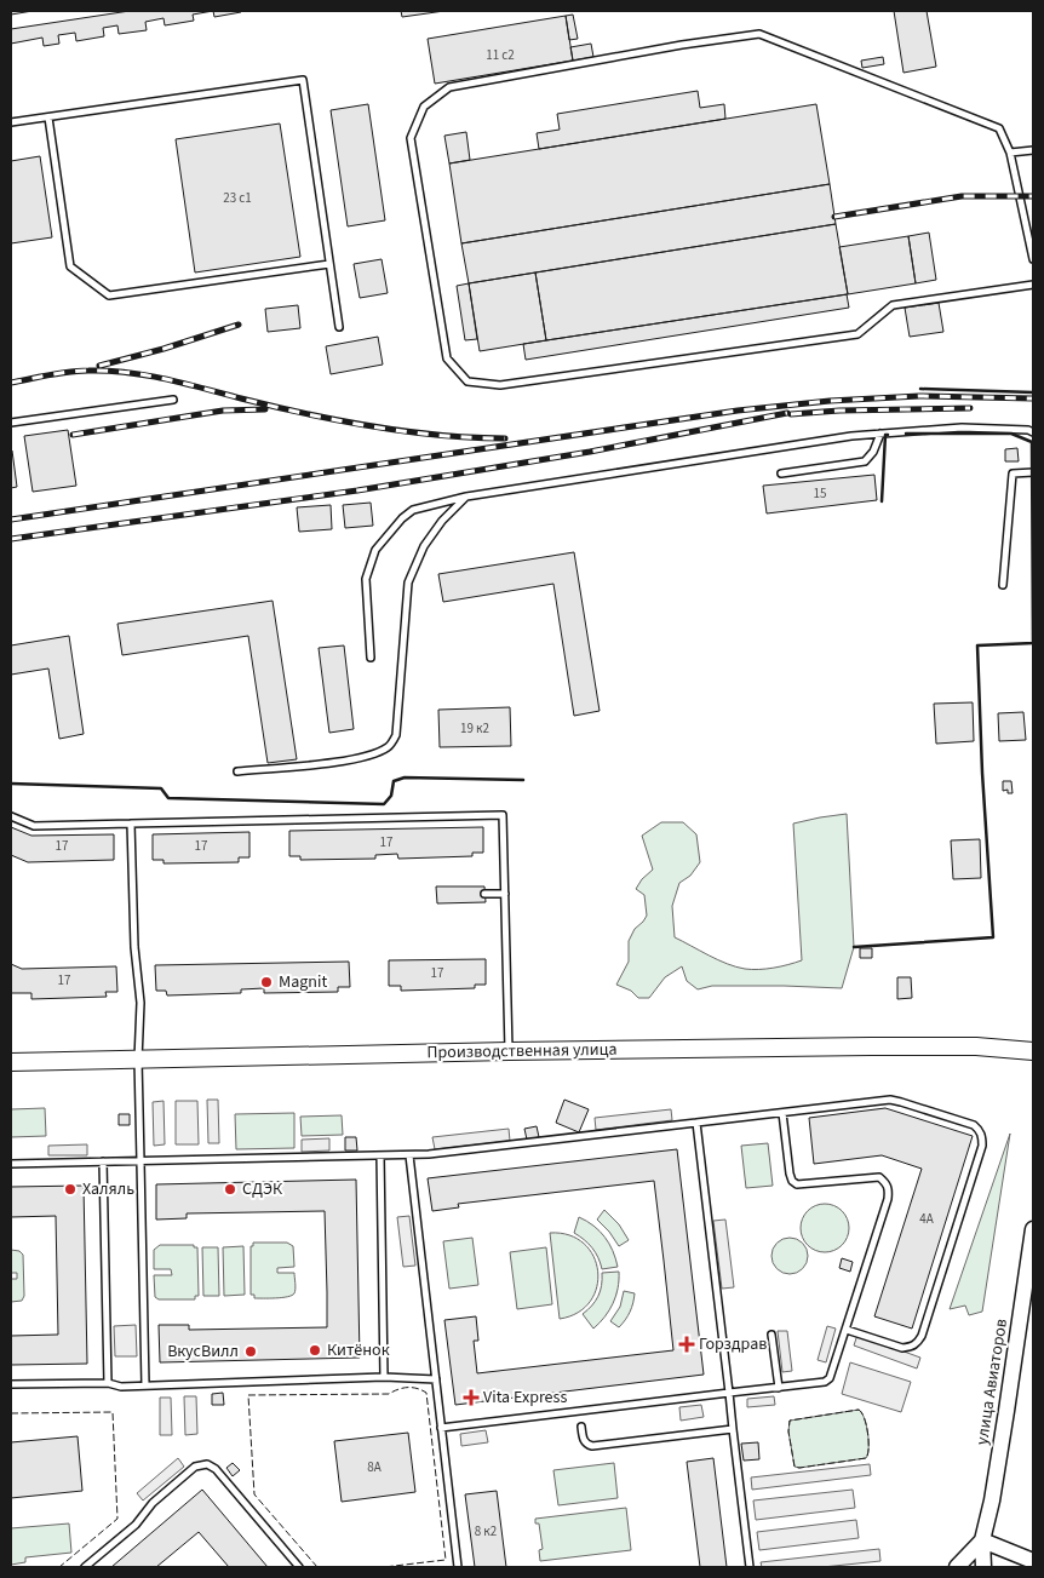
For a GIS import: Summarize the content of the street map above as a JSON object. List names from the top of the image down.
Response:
{
  "streets": {
    "main road": ["Производственная улица"],
    "street": ["улица Авиаторов"]
  },
  "places": {
    "other": [
      "Magnit",
      "Халяль",
      "СДЭК",
      "Китёнок",
      "ВкусВилл"
    ],
    "health": ["Горздрав", "Vita Express"]
  },
  "house_numbers": [
    "11 с2",
    "23 с1",
    "15",
    "19 к2",
    "17",
    "17",
    "17",
    "17",
    "17",
    "4А",
    "8А",
    "8 к2"
  ]
}
